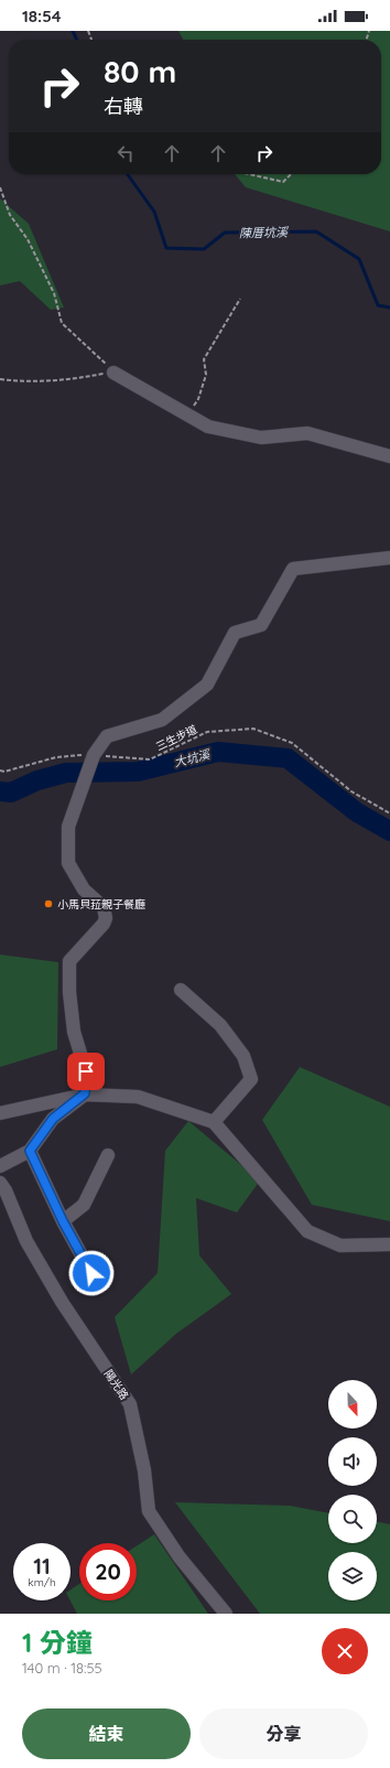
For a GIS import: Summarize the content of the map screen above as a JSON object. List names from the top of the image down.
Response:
{
  "streets": {
    "street": ["陽光路"],
    "path": ["三生步道"]
  },
  "water": ["陳厝坑溪", "大坑溪"],
  "places": ["小馬貝菈親子餐廳"],
  "north": "bottom",
  "page": {
    "status": "18:54",
    "turn": ["80 m", "右轉"],
    "speed": "11 km/h",
    "limit": "20",
    "heading": ["1 分鐘", "140 m · 18:55"],
    "buttons": ["結束", "分享"]
  }
}
